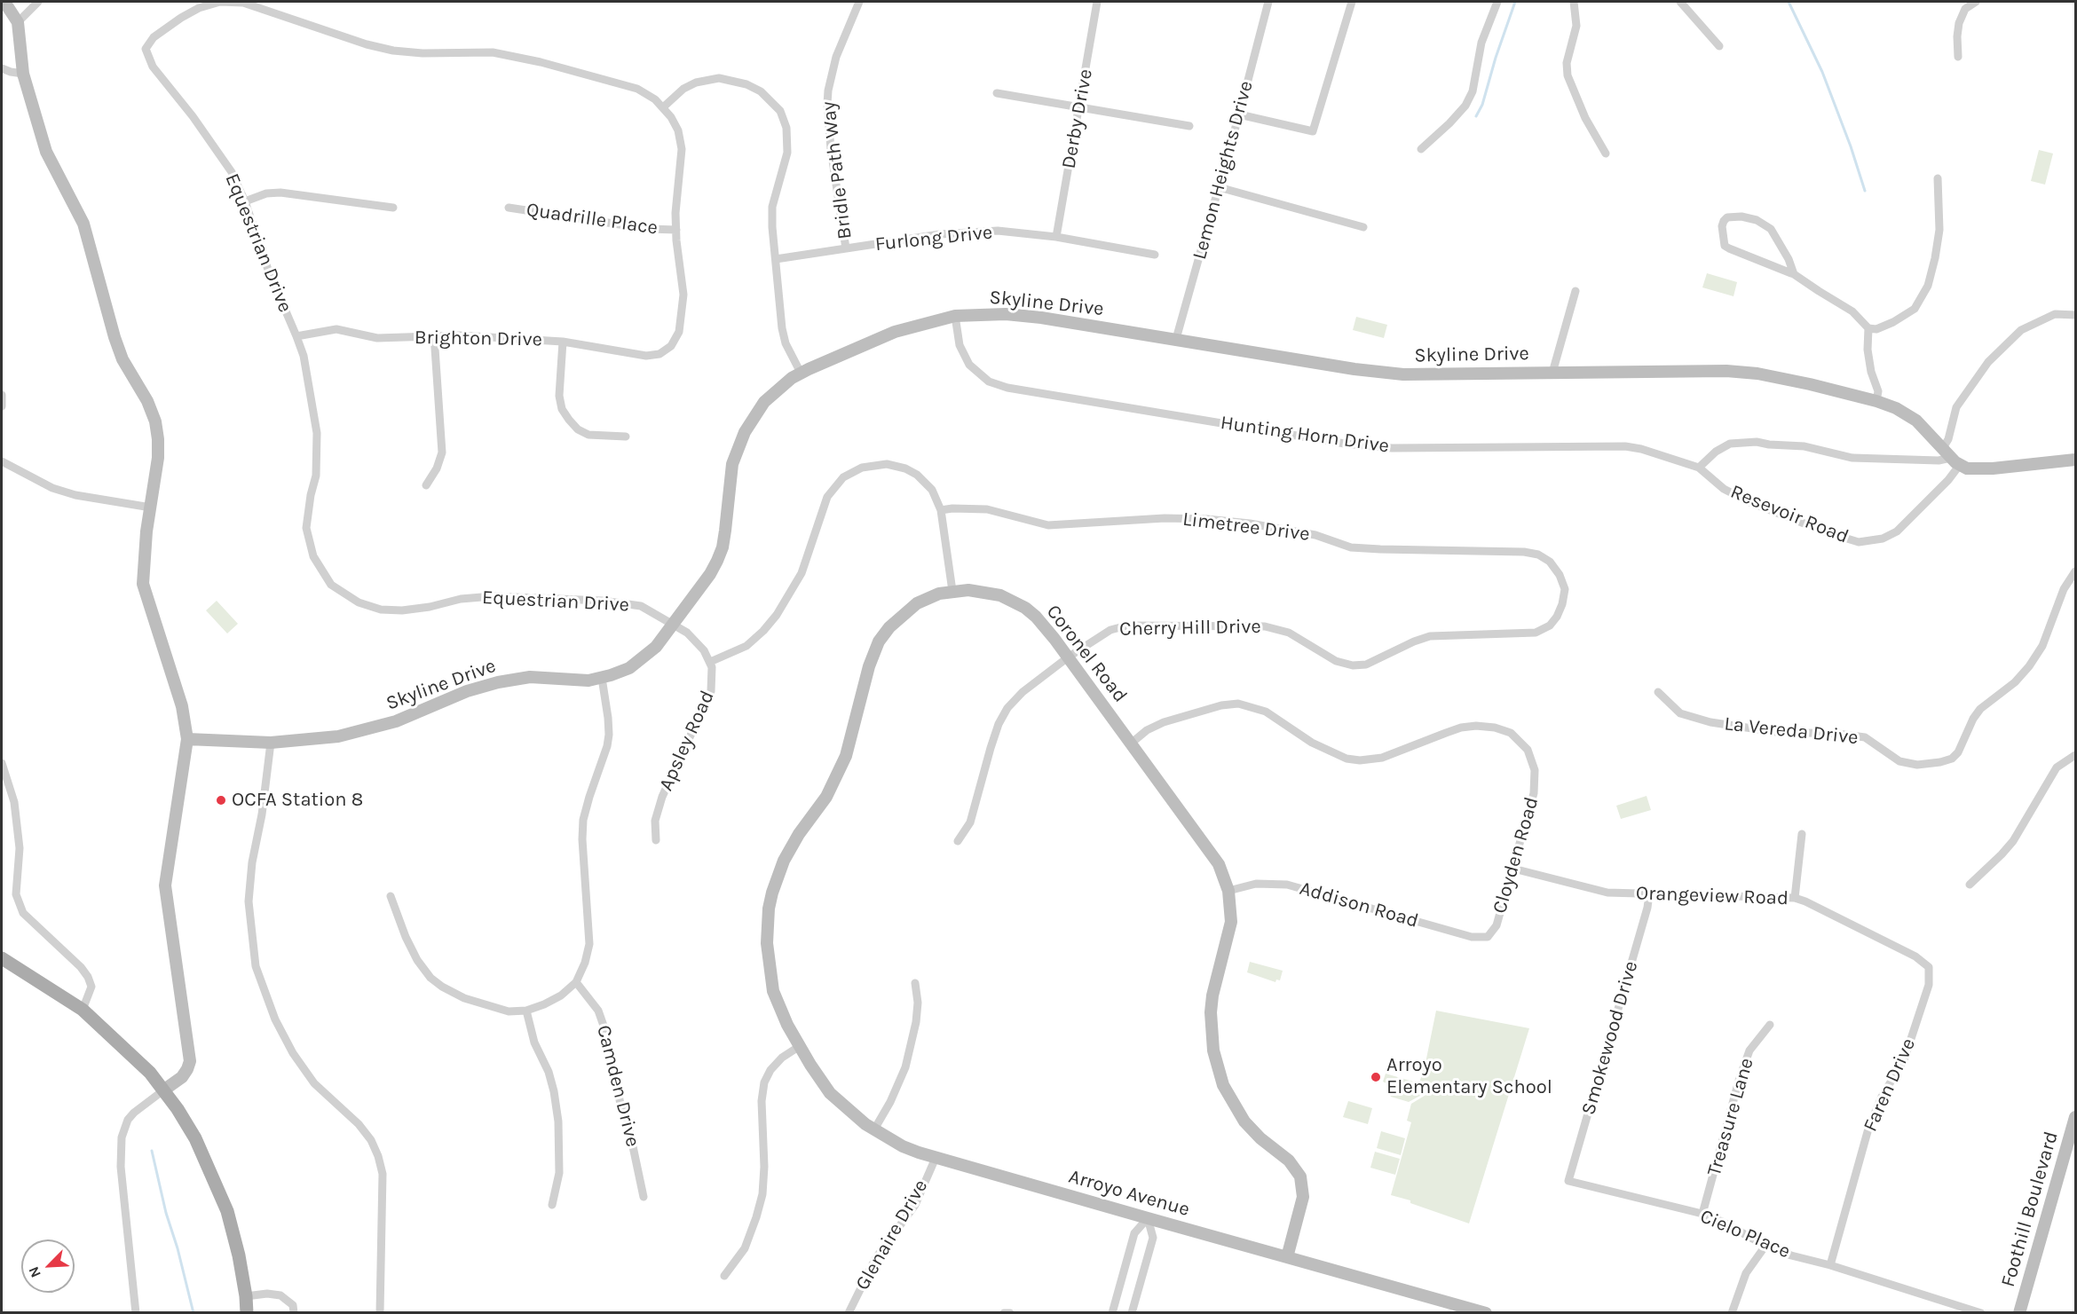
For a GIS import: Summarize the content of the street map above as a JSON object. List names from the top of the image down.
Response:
{
  "streets": {
    "street": [
      "Derby Drive",
      "Bridle Path Way",
      "Lemon Heights Drive",
      "Quadrille Place",
      "Furlong Drive",
      "Equestrian Drive",
      "Skyline Drive",
      "Brighton Drive",
      "Hunting Horn Drive",
      "Resevoir Road",
      "Limetree Drive",
      "Cherry Hill Drive",
      "Coronel Road",
      "La Vereda Drive",
      "Apsley Road",
      "Cloyden Road",
      "Orangeview Road",
      "Addison Road",
      "Smokewood Drive",
      "Faren Drive",
      "Camden Drive",
      "Treasure Lane",
      "Arroyo Avenue",
      "Foothill Boulevard",
      "Cielo Place",
      "Glenaire Drive"
    ]
  },
  "crossings": [
    ["Derby Drive", "Furlong Drive"],
    ["Bridle Path Way", "Furlong Drive"],
    ["Lemon Heights Drive", "Skyline Drive"],
    ["Quadrille Place", "Brighton Drive"],
    ["Equestrian Drive", "Skyline Drive"],
    ["Equestrian Drive", "Brighton Drive"],
    ["Equestrian Drive", "Apsley Road"],
    ["Skyline Drive", "Hunting Horn Drive"],
    ["Skyline Drive", "Resevoir Road"],
    ["Skyline Drive", "Apsley Road"],
    ["Hunting Horn Drive", "Resevoir Road"],
    ["Limetree Drive", "Cherry Hill Drive"],
    ["Cherry Hill Drive", "Coronel Road"],
    ["Coronel Road", "Cloyden Road"],
    ["Coronel Road", "Addison Road"],
    ["Coronel Road", "Arroyo Avenue"],
    ["Cloyden Road", "Orangeview Road"],
    ["Cloyden Road", "Addison Road"],
    ["Orangeview Road", "Smokewood Drive"],
    ["Orangeview Road", "Faren Drive"],
    ["Smokewood Drive", "Cielo Place"],
    ["Faren Drive", "Cielo Place"],
    ["Treasure Lane", "Cielo Place"],
    ["Arroyo Avenue", "Glenaire Drive"]
  ],
  "places": ["OCFA Station 8", "Arroyo Elementary School"],
  "north": "bottom left"
}
